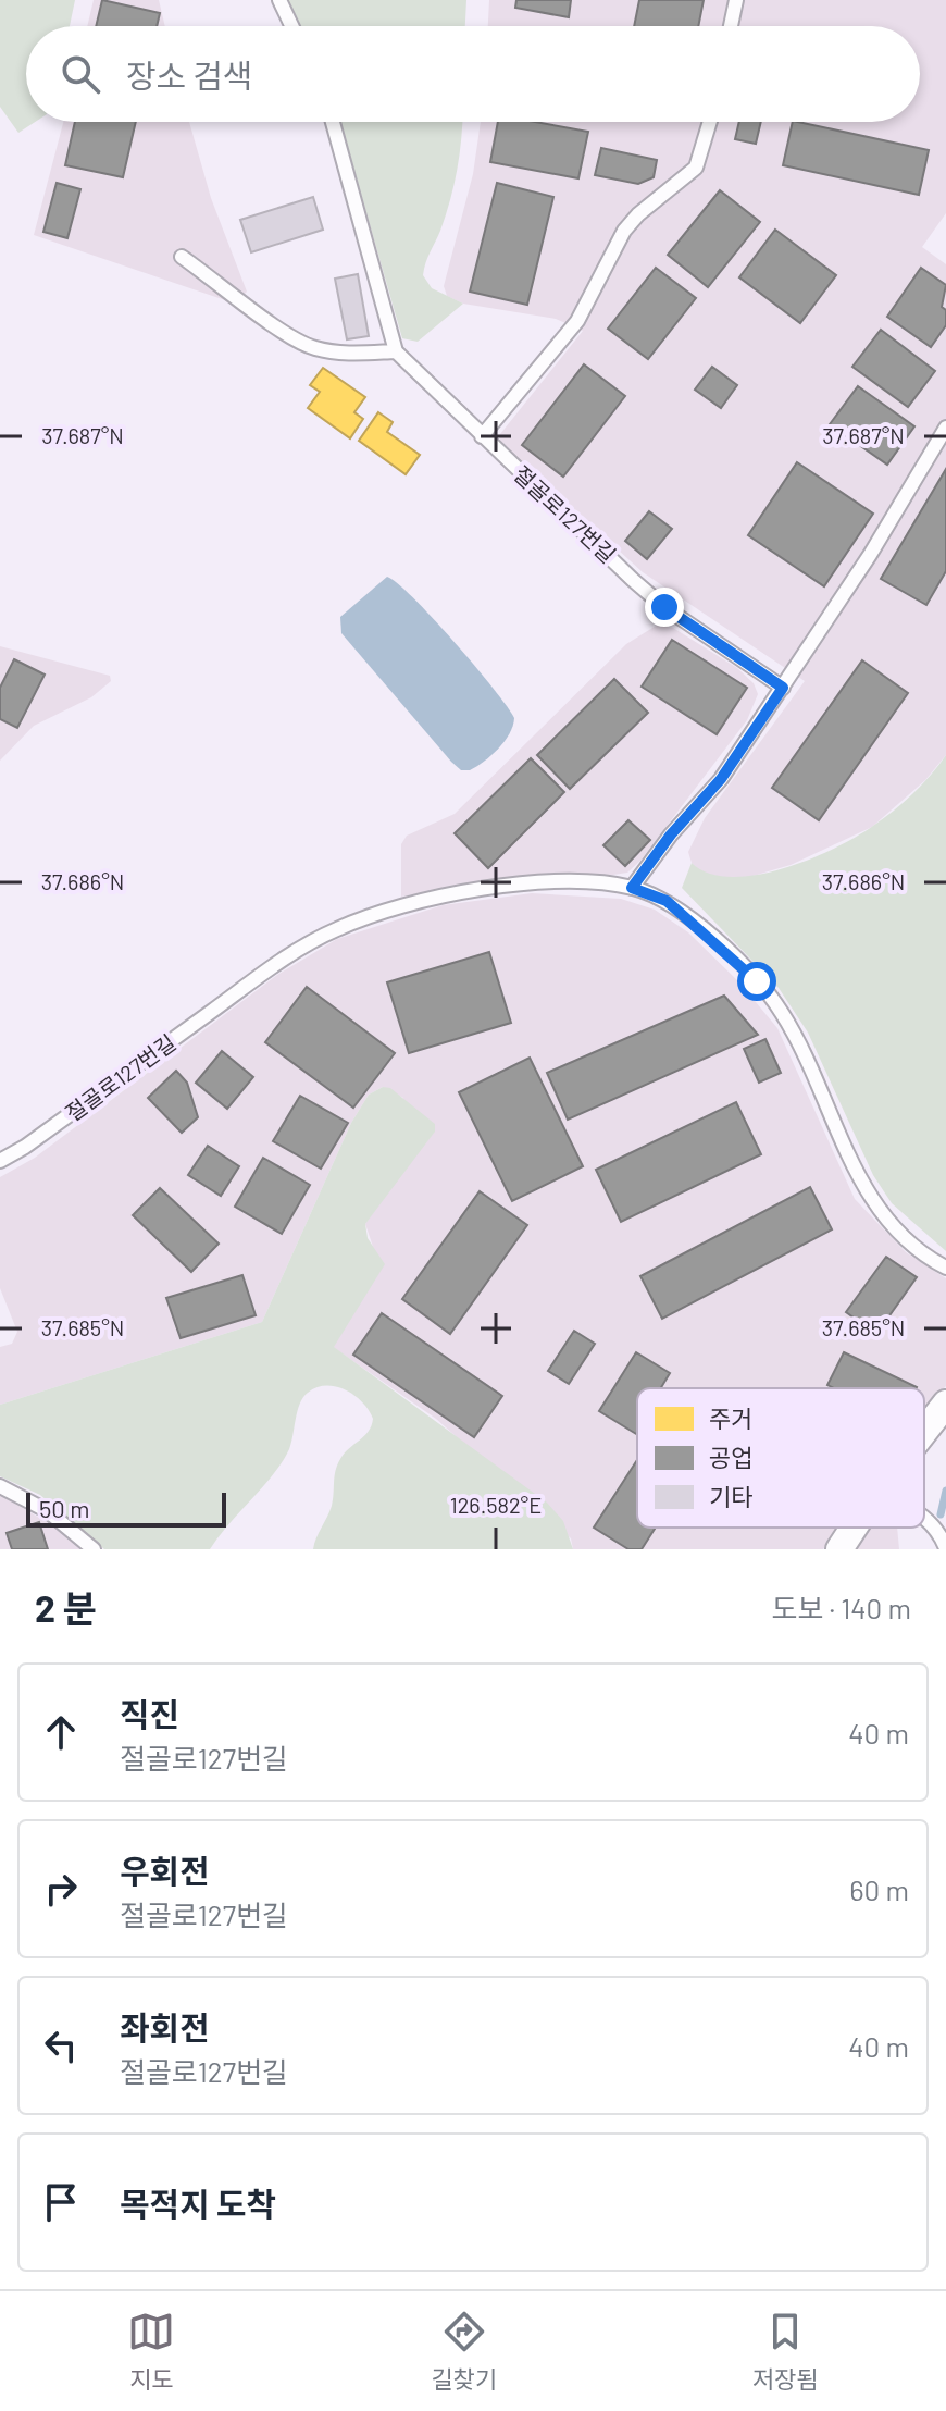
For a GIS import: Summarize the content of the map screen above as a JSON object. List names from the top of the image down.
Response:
{
  "streets": {
    "lane": ["절골로127번길"]
  },
  "legend": ["주거", "공업", "기타"],
  "scale_bar": "50 m",
  "page": {
    "search": "장소 검색",
    "scale": "50 m",
    "heading": ["2 분", "도보 · 140 m"],
    "list": [
      ["직진", "절골로127번길", "40 m"],
      ["우회전", "절골로127번길", "60 m"],
      ["좌회전", "절골로127번길", "40 m"],
      "목적지 도착"
    ],
    "nav": ["지도", "길찾기", "저장됨"]
  },
  "coordinates": [
    "37.687°N",
    "37.686°N",
    "37.685°N",
    "126.582°E"
  ]
}
